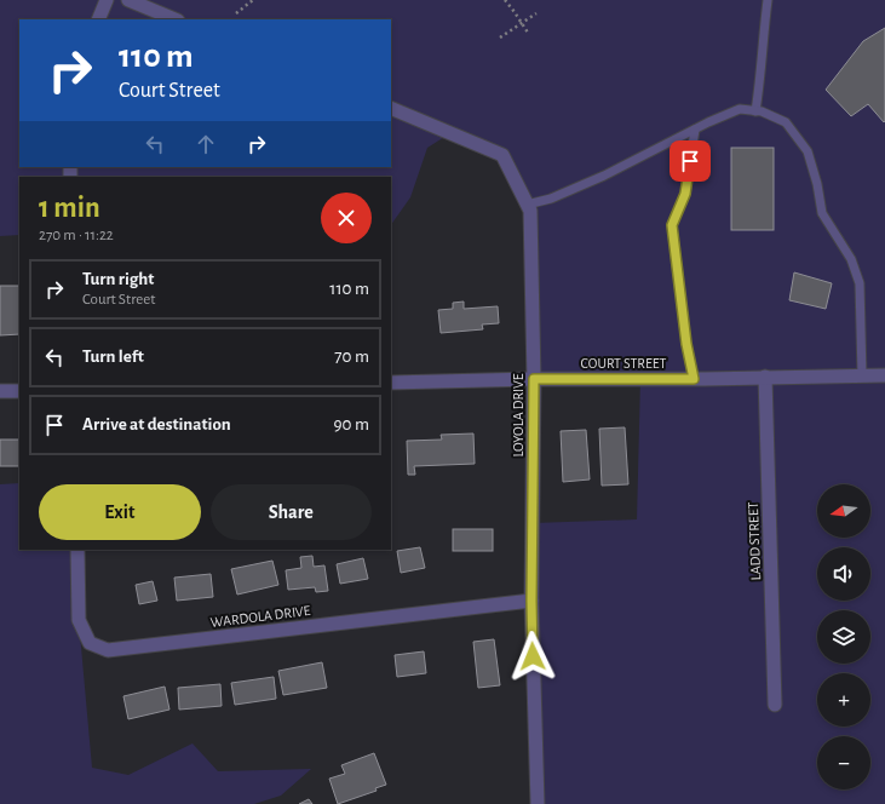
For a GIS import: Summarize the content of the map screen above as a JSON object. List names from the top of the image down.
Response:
{
  "streets": {
    "street": [
      "COURT STREET",
      "LOYOLA DRIVE",
      "LADD STREET",
      "WARDOLA DRIVE"
    ]
  },
  "crossings": [
    ["COURT STREET", "LOYOLA DRIVE"],
    ["COURT STREET", "LADD STREET"],
    ["LOYOLA DRIVE", "WARDOLA DRIVE"]
  ],
  "north": "left",
  "page": {
    "turn": ["110 m", "Court Street"],
    "heading": ["1 min", "270 m · 11:22"],
    "list": [
      {
        "name": "Turn right",
        "note": "Court Street",
        "value": "110 m"
      },
      {
        "name": "Turn left",
        "value": "70 m"
      },
      {
        "name": "Arrive at destination",
        "value": "90 m"
      }
    ],
    "buttons": ["Exit", "Share"],
    "map_buttons": ["+", "−"]
  }
}
